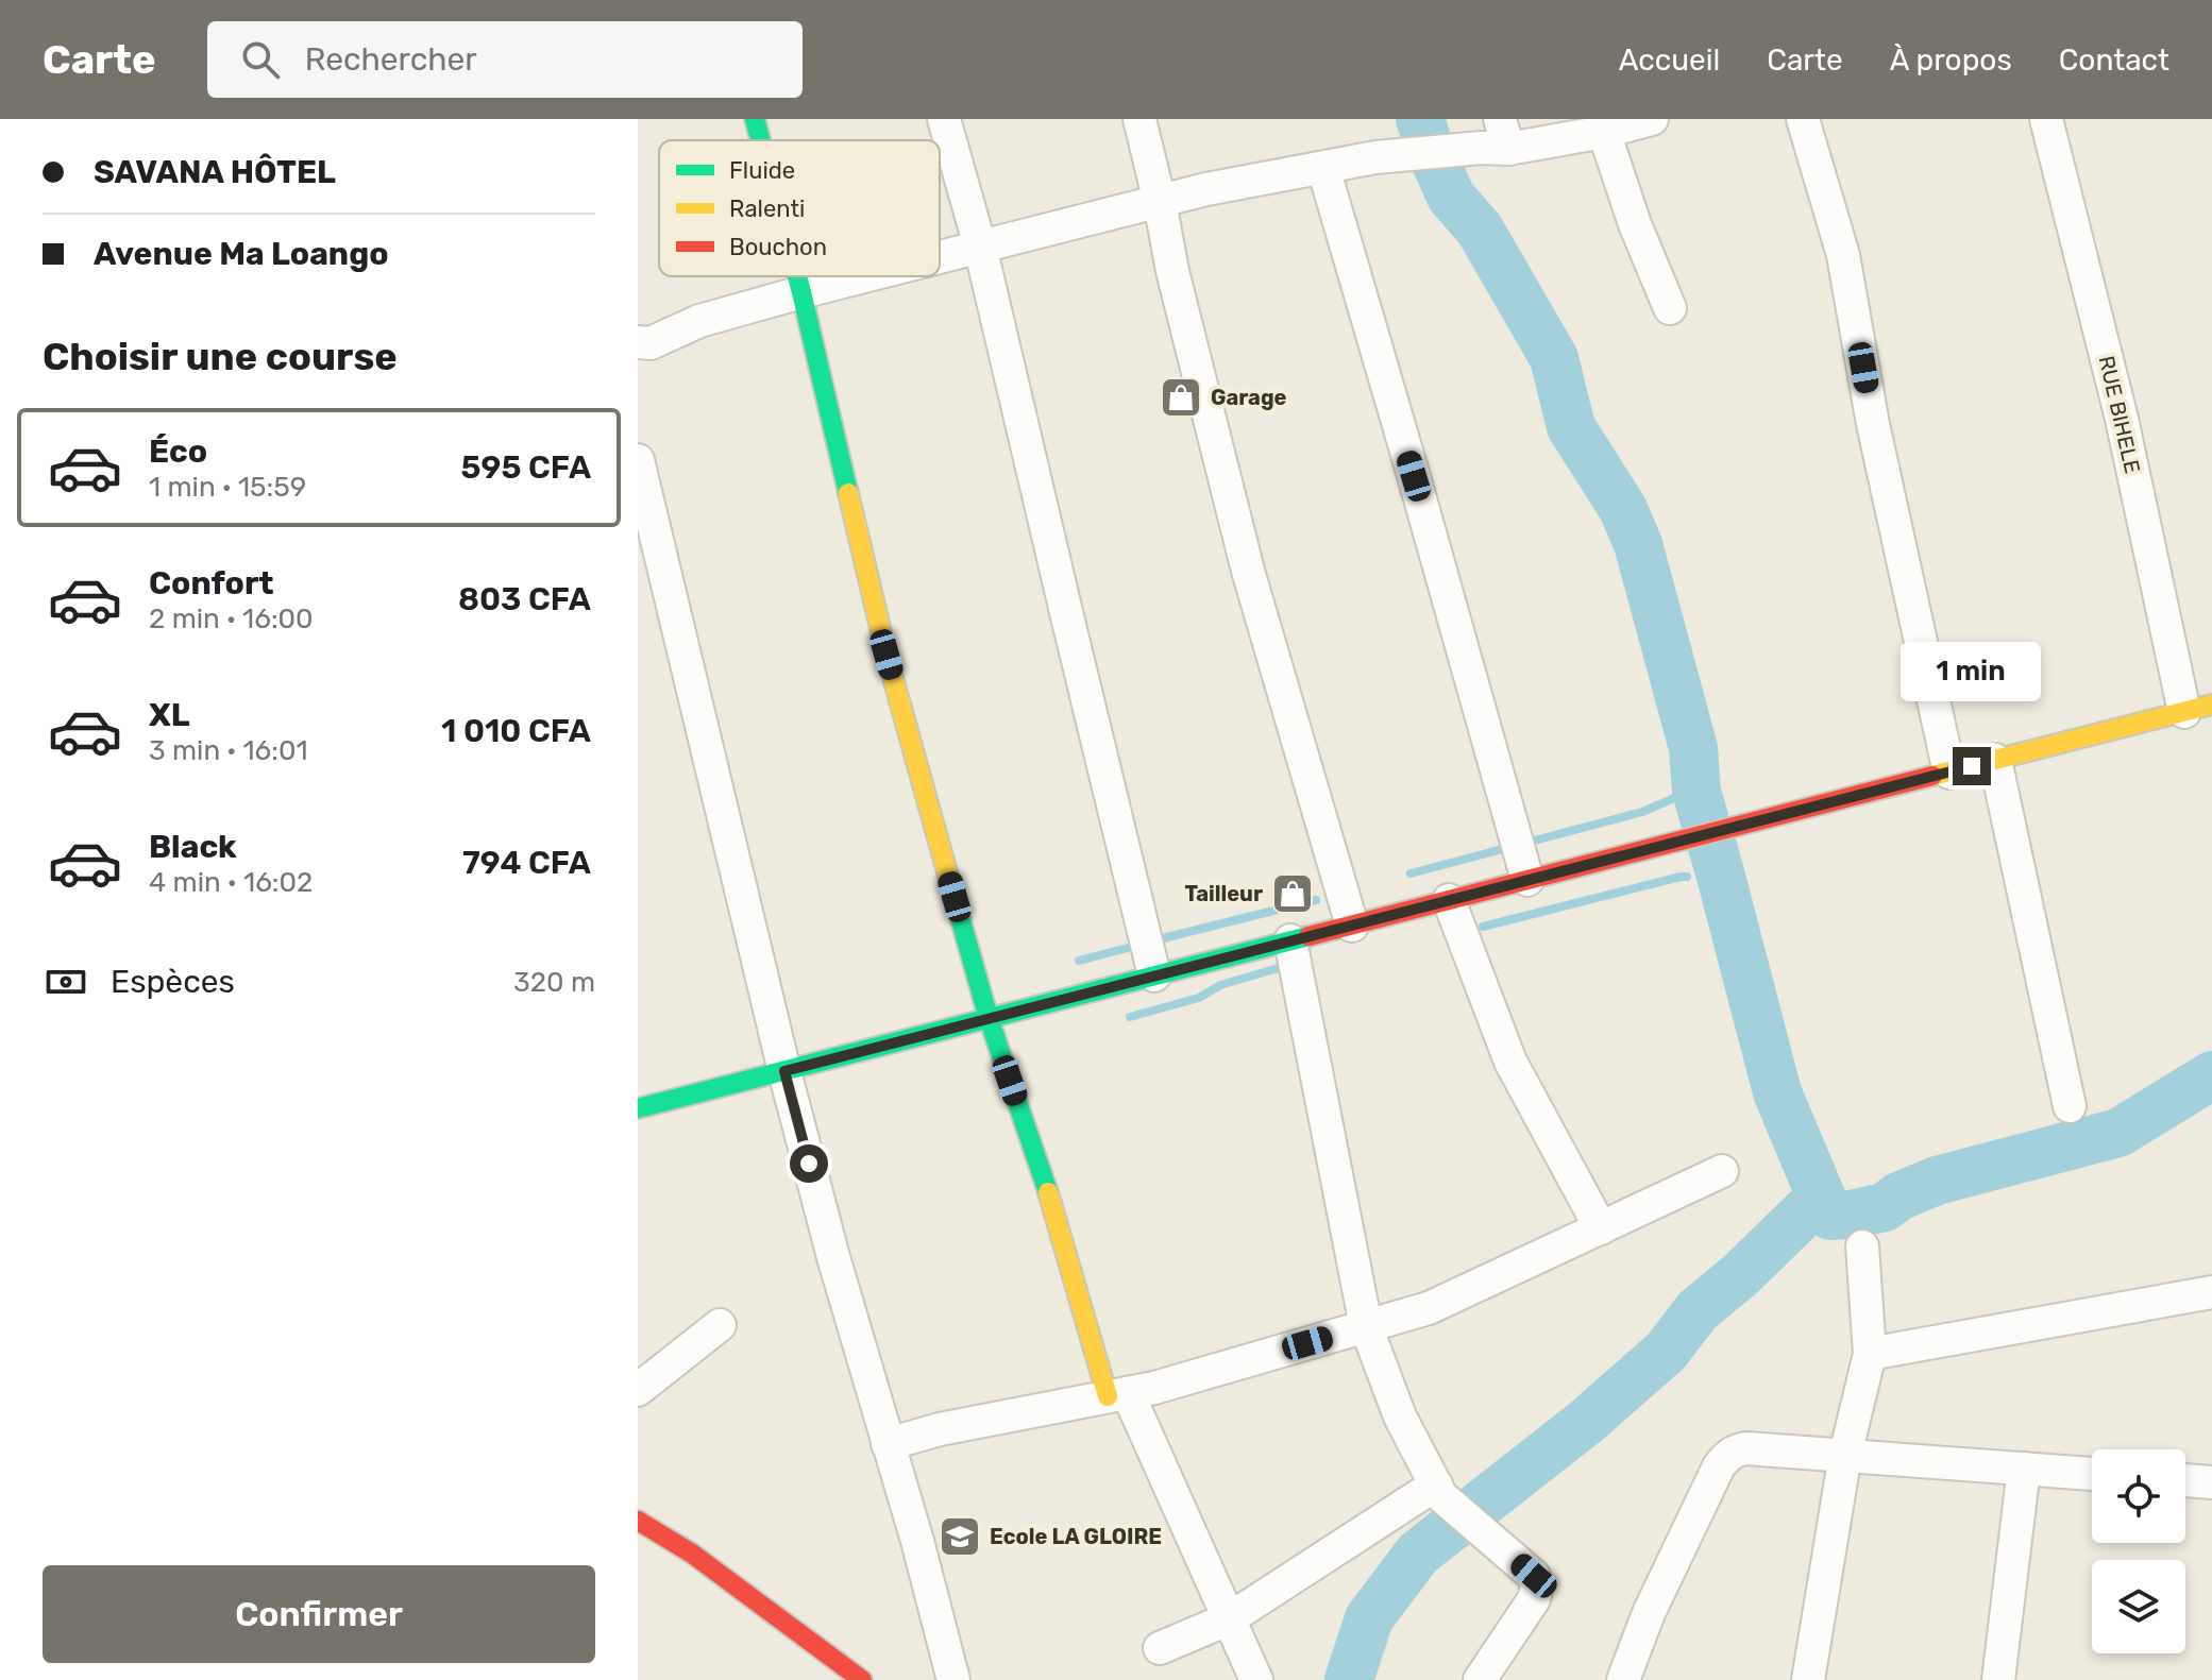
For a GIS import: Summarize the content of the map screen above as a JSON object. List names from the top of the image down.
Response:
{
  "streets": {
    "street": ["RUE BIHELE"]
  },
  "places": {
    "shop": ["Garage", "Tailleur"],
    "school or university": ["Ecole LA GLOIRE"]
  },
  "legend": ["Fluide", "Ralenti", "Bouchon"],
  "page": {
    "header": "Carte",
    "search": "Rechercher",
    "nav": [
      "Accueil",
      "Carte",
      "À propos",
      "Contact"
    ],
    "banner": ["SAVANA HÔTEL", "Avenue Ma Loango"],
    "heading": "Choisir une course",
    "list": [
      {
        "name": "Éco",
        "note": "1 min · 15:59",
        "value": "595 CFA"
      },
      {
        "name": "Confort",
        "note": "2 min · 16:00",
        "value": "803 CFA"
      },
      {
        "name": "XL",
        "note": "3 min · 16:01",
        "value": "1 010 CFA"
      },
      {
        "name": "Black",
        "note": "4 min · 16:02",
        "value": "794 CFA"
      }
    ],
    "bubble": "1 min",
    "pay": ["Espèces", "320 m"],
    "buttons": "Confirmer"
  }
}
